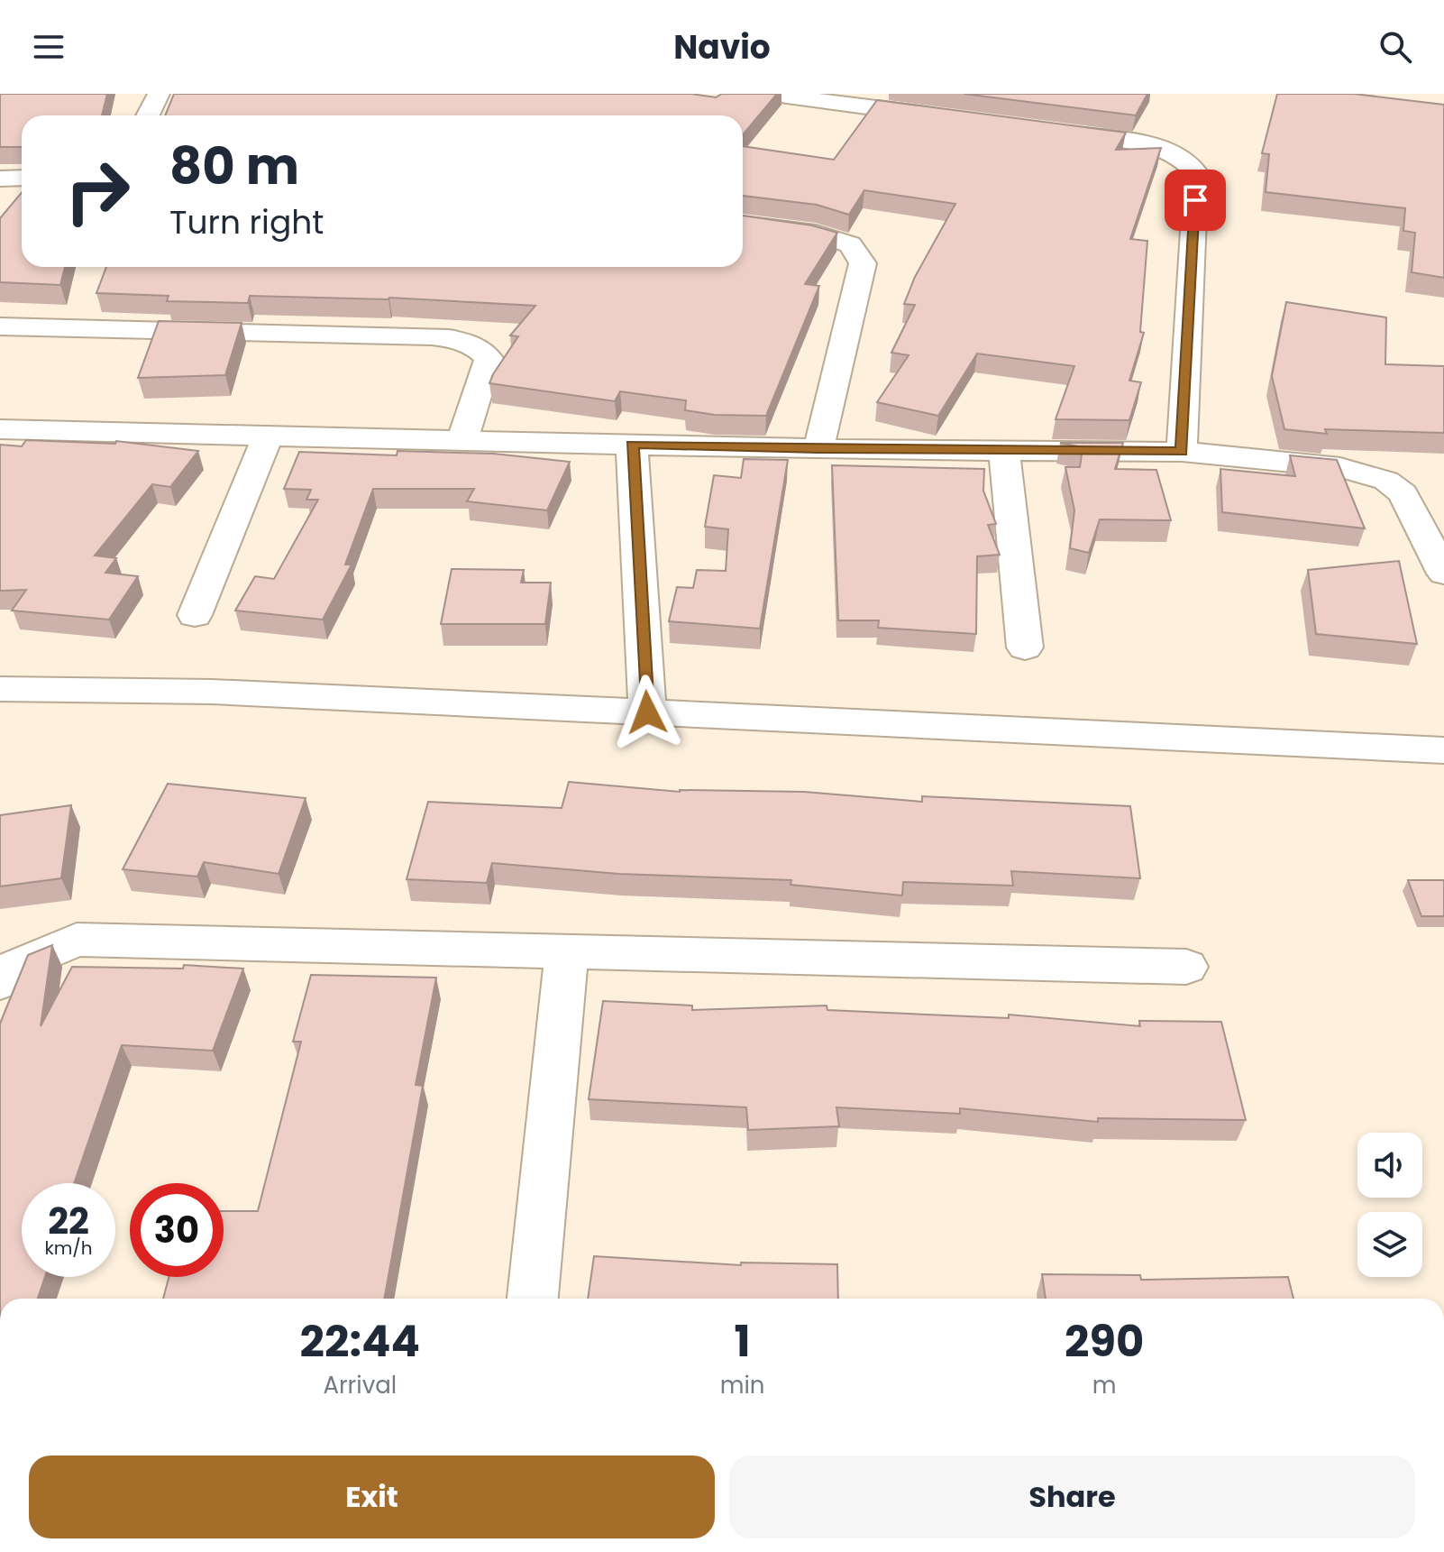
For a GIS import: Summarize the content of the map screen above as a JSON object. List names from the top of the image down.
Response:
{
  "page": {
    "header": "Navio",
    "turn": ["80 m", "Turn right"],
    "speed": "22 km/h",
    "limit": "30",
    "eta": [
      "22:44",
      "Arrival",
      "1",
      "min",
      "290",
      "m"
    ],
    "buttons": ["Exit", "Share"]
  }
}
